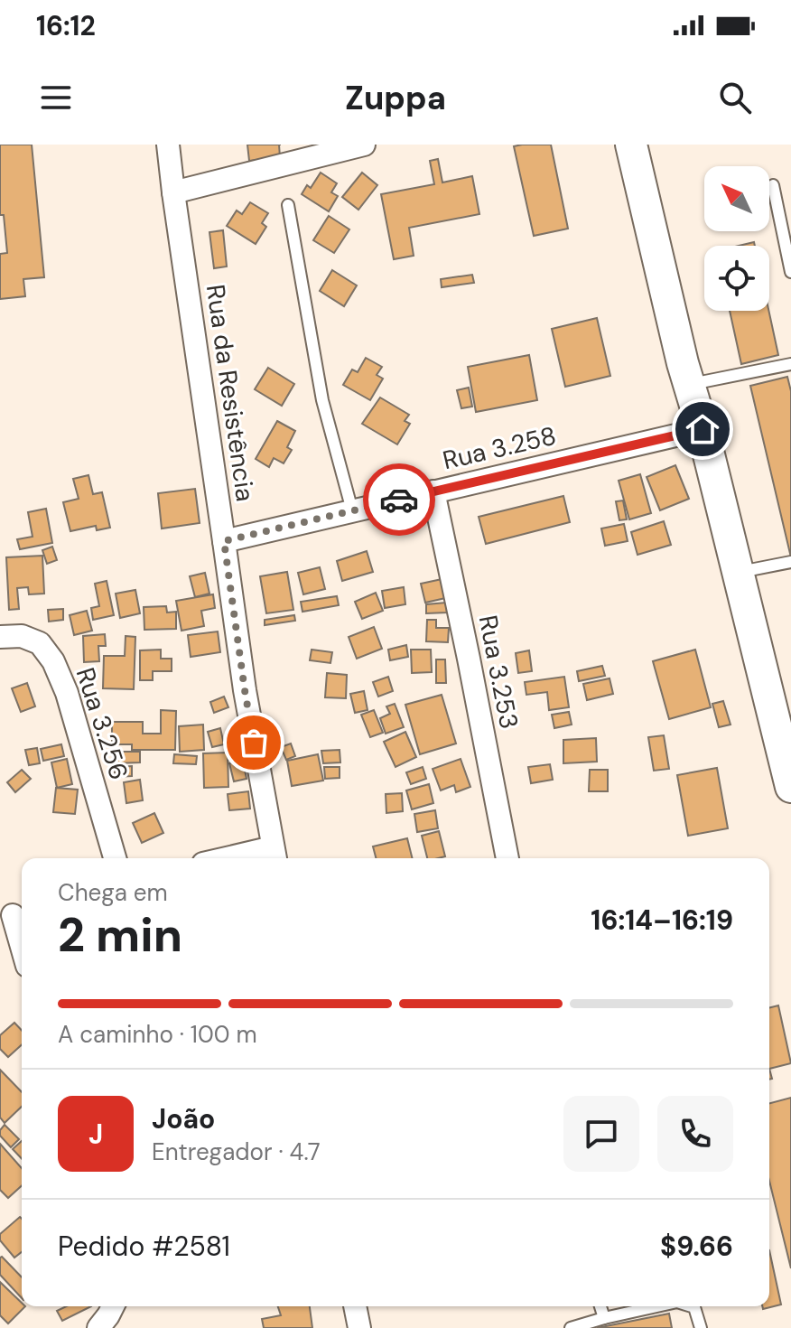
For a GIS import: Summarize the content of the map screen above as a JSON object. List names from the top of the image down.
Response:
{
  "streets": {
    "street": [
      "Rua da Resistência",
      "Rua 3.258",
      "Rua 3.253",
      "Rua 3.256"
    ]
  },
  "crossings": [
    ["Rua da Resistência", "Rua 3.258"],
    ["Rua 3.258", "Rua 3.253"]
  ],
  "north": "top left",
  "page": {
    "status": "16:12",
    "header": "Zuppa",
    "heading": ["2 min", "Chega em", "16:14–16:19"],
    "panel": [
      "João",
      "Entregador · 4.7",
      "Pedido #2581",
      "$9.66"
    ],
    "bar": "A caminho · 100 m",
    "round": "J"
  }
}
